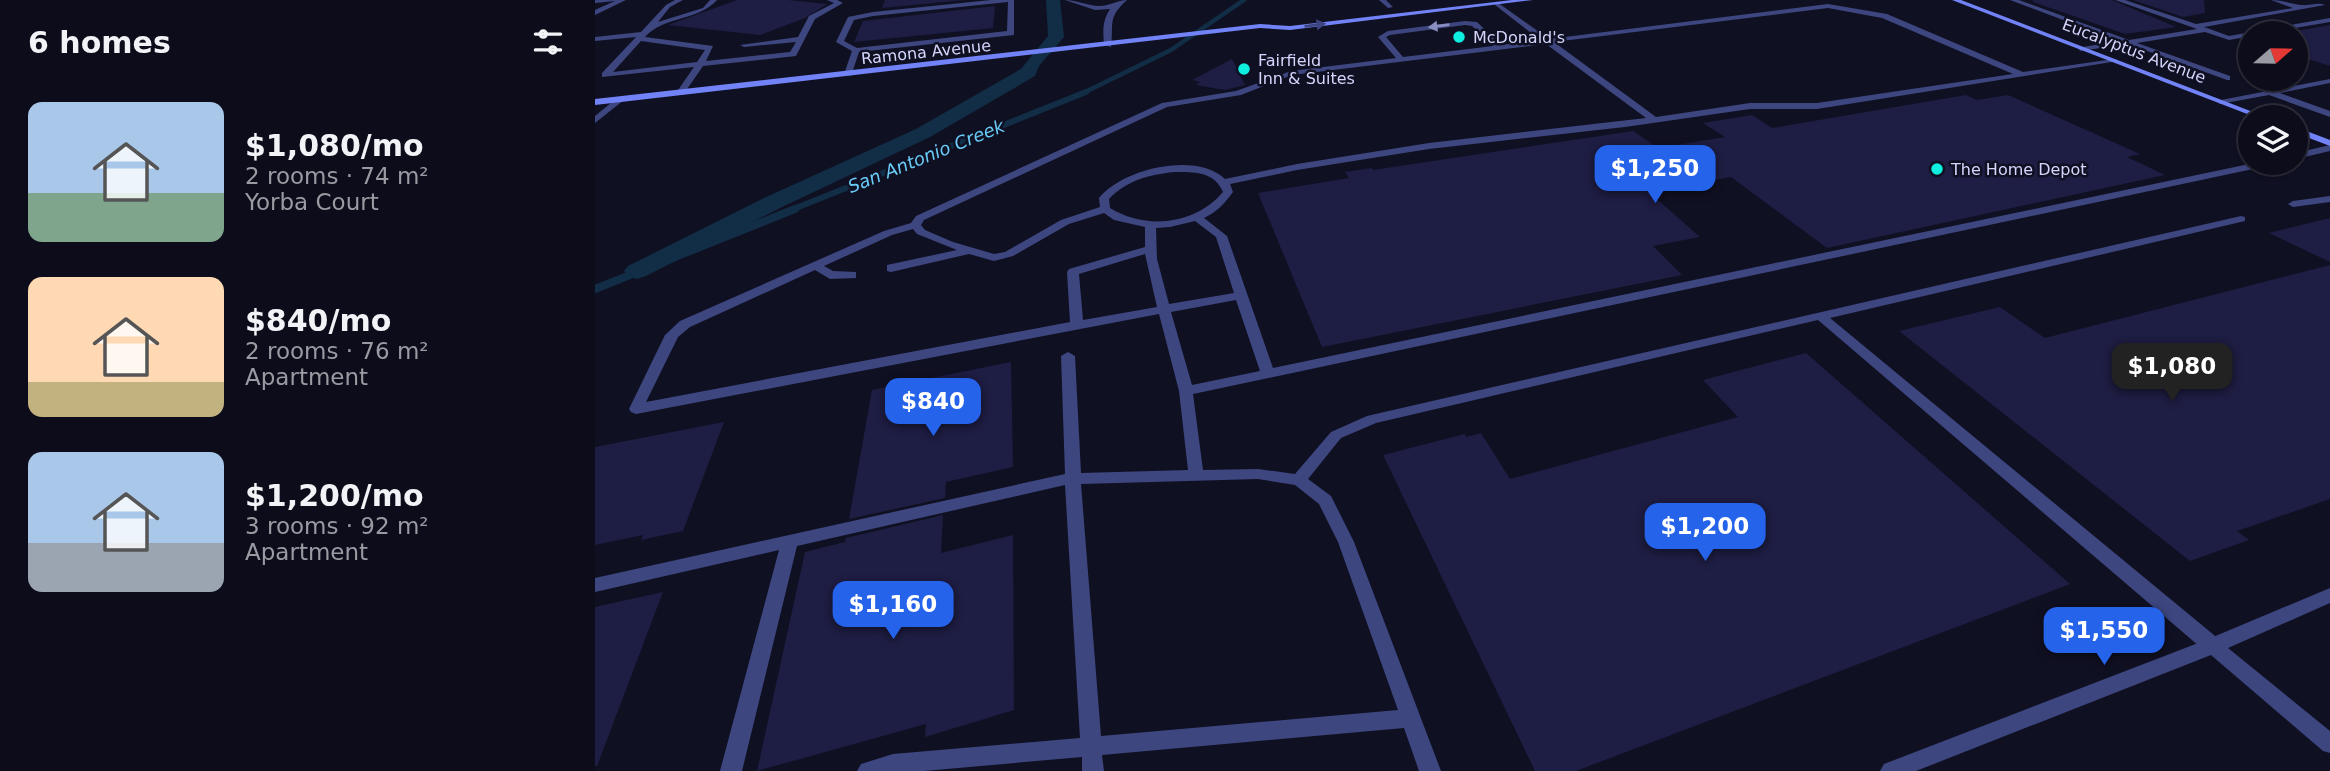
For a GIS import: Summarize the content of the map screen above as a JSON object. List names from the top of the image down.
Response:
{
  "streets": {
    "main road": ["Eucalyptus Avenue", "Ramona Avenue"]
  },
  "water": ["San Antonio Creek"],
  "places": ["McDonald's", "Fairfield Inn & Suites", "The Home Depot"],
  "north": "right",
  "page": {
    "heading": "6 homes",
    "list": [
      {
        "name": "$1,080/mo",
        "note": "2 rooms · 74 m² · Yorba Court"
      },
      {
        "name": "$840/mo",
        "note": "2 rooms · 76 m² · Apartment"
      },
      {
        "name": "$1,200/mo",
        "note": "3 rooms · 92 m² · Apartment"
      }
    ],
    "price": [
      "$1,250",
      "$1,080",
      "$840",
      "$1,200",
      "$1,160",
      "$1,550"
    ]
  }
}
